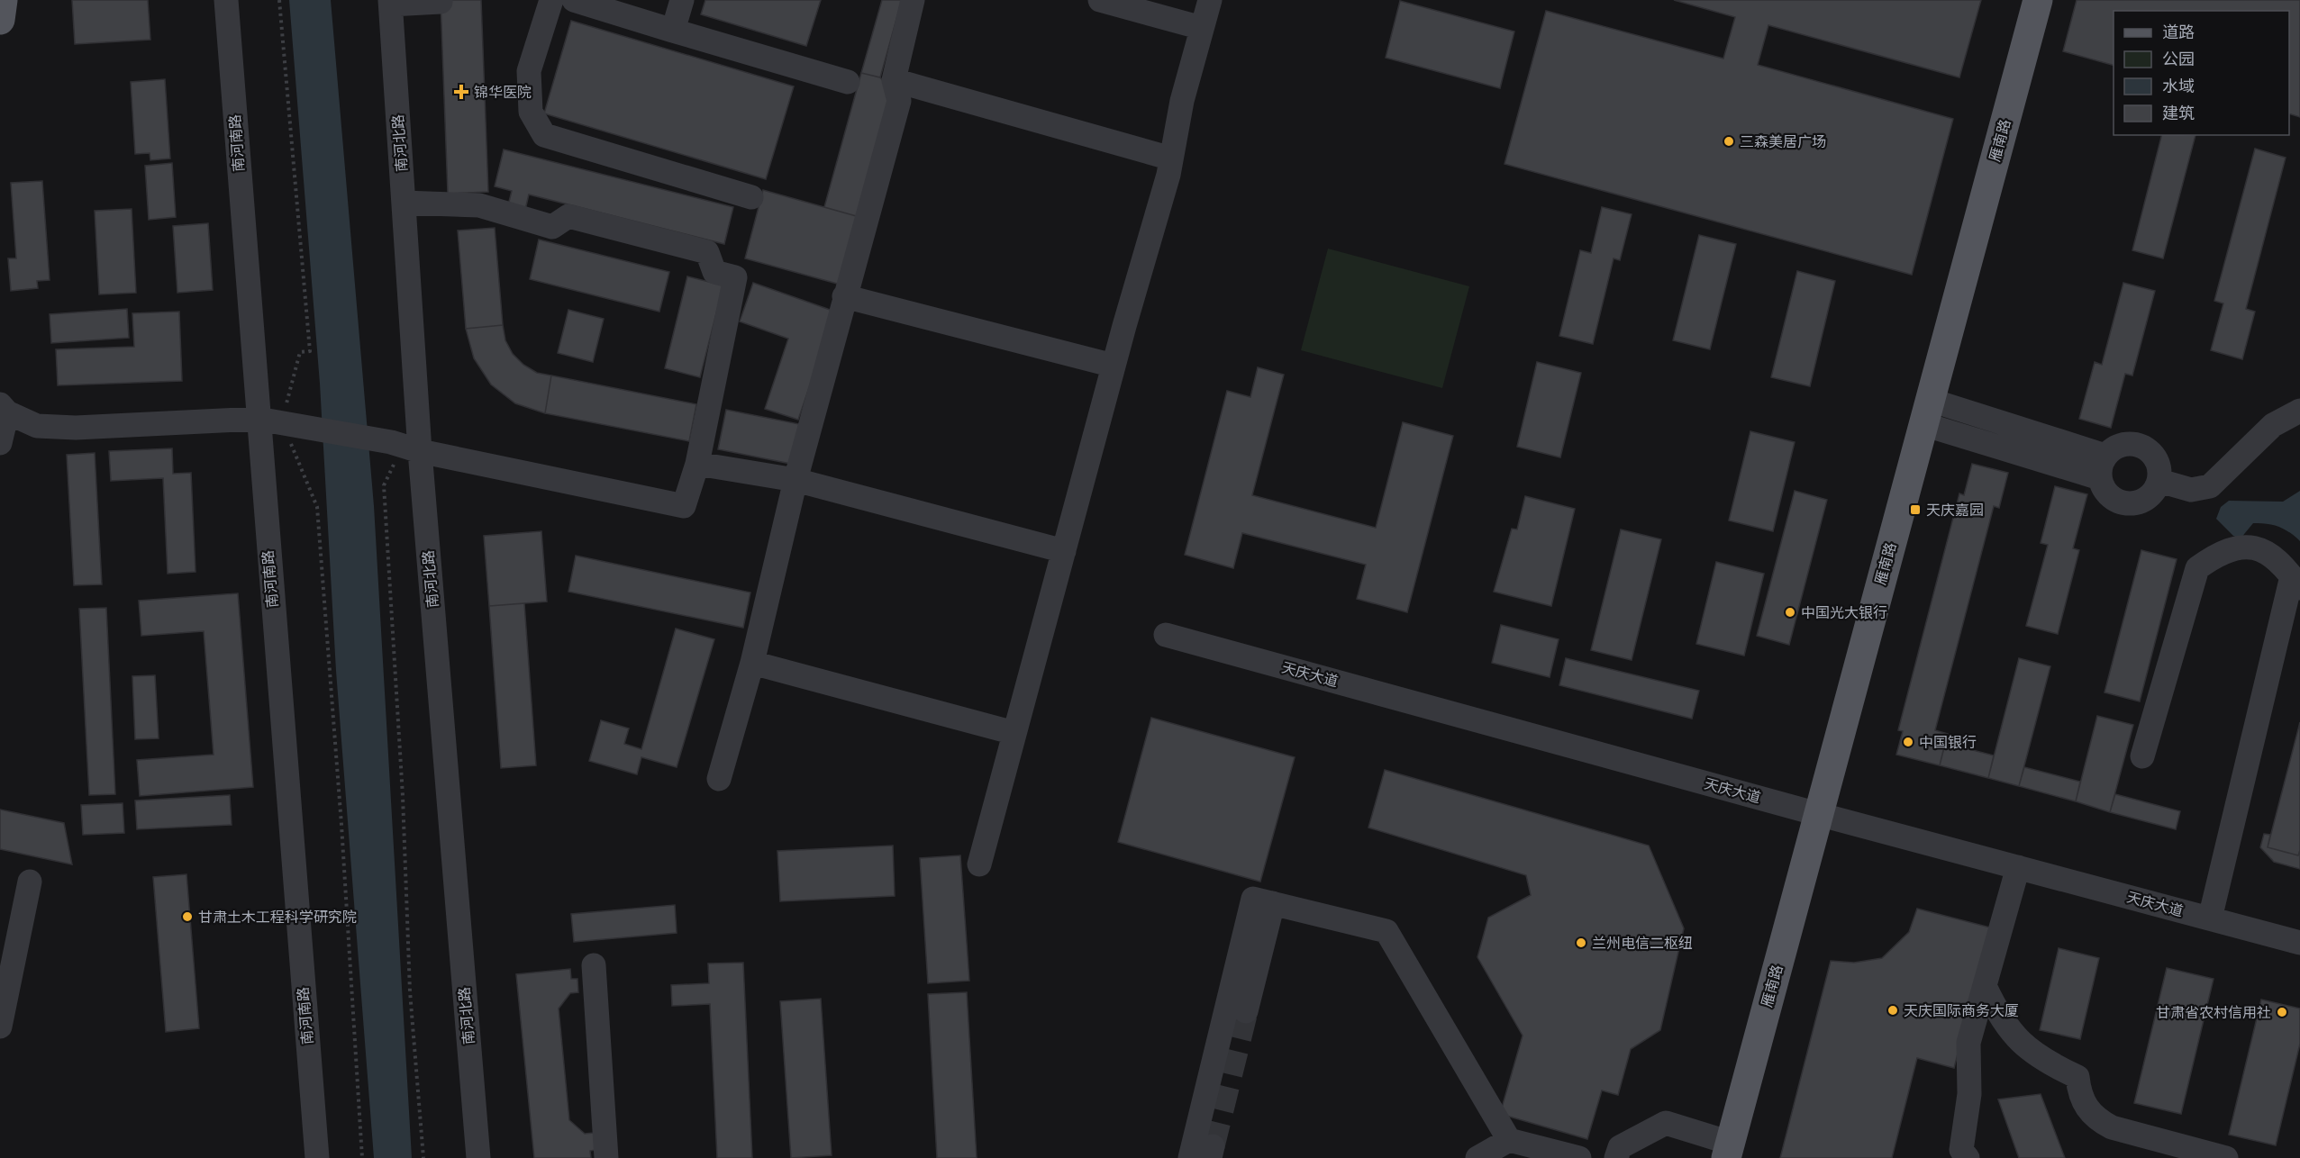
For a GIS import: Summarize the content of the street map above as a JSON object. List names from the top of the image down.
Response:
{
  "streets": {
    "main road": ["雁南路"],
    "street": ["南河南路", "南河北路", "天庆大道"]
  },
  "crossings": [
    ["雁南路", "天庆大道"]
  ],
  "places": {
    "health": ["锦华医院"],
    "other": [
      "三森美居广场",
      "中国光大银行",
      "中国银行",
      "甘肃土木工程科学研究院",
      "兰州电信二枢纽",
      "天庆国际商务大厦",
      "甘肃省农村信用社"
    ],
    "transit": ["天庆嘉园"]
  },
  "legend": [
    "道路",
    "公园",
    "水域",
    "建筑"
  ]
}
